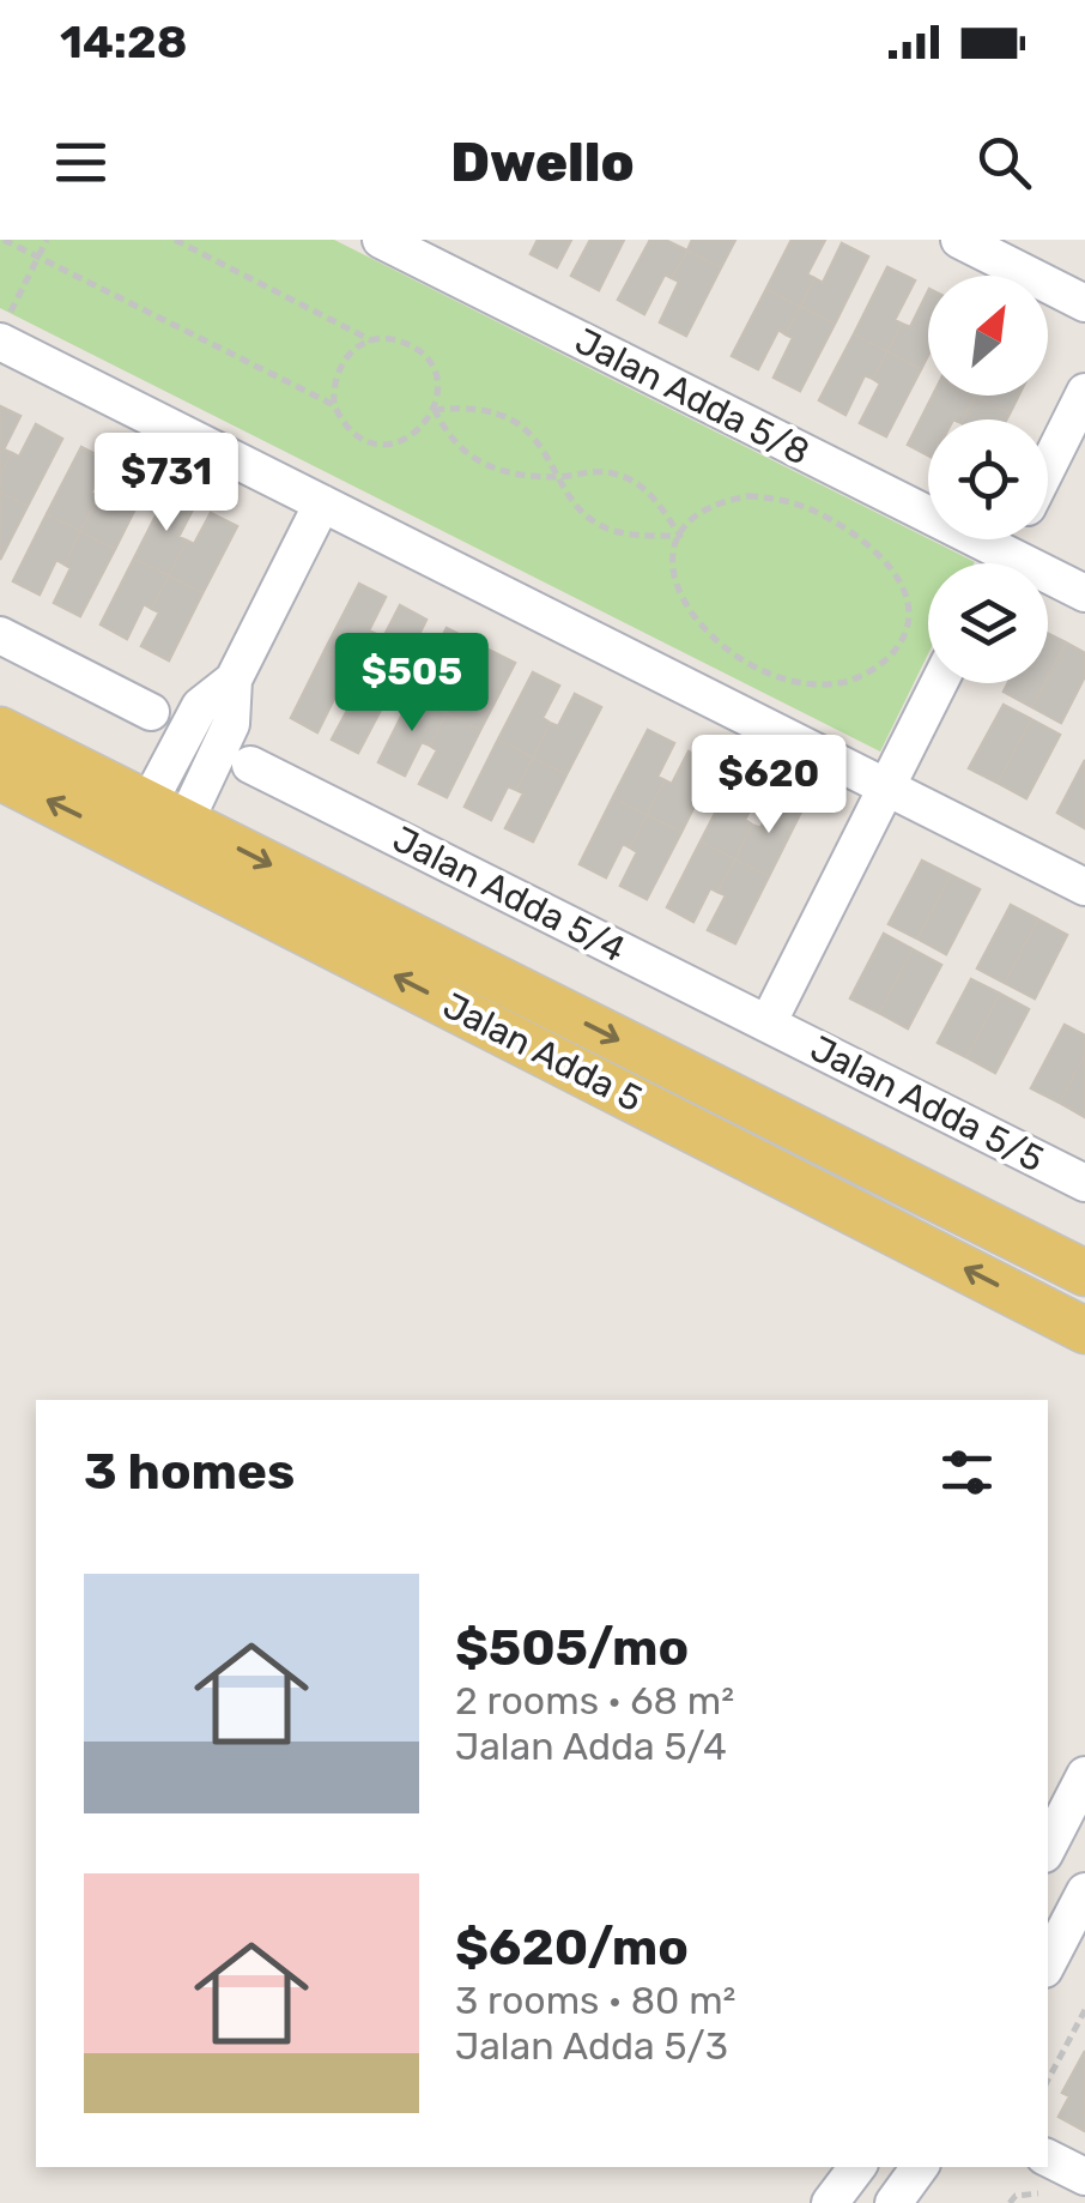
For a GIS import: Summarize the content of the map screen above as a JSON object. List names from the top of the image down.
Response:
{
  "streets": {
    "main road": ["Jalan Adda 5"],
    "street": ["Jalan Adda 5/8", "Jalan Adda 5/4", "Jalan Adda 5/5"]
  },
  "crossings": [
    ["Jalan Adda 5/4", "Jalan Adda 5/5"]
  ],
  "north": "top right",
  "page": {
    "status": "14:28",
    "header": "Dwello",
    "price": ["$731", "$505", "$620"],
    "heading": "3 homes",
    "list": [
      {
        "name": "$505/mo",
        "note": "2 rooms · 68 m² · Jalan Adda 5/4"
      },
      {
        "name": "$620/mo",
        "note": "3 rooms · 80 m² · Jalan Adda 5/3"
      }
    ]
  }
}
